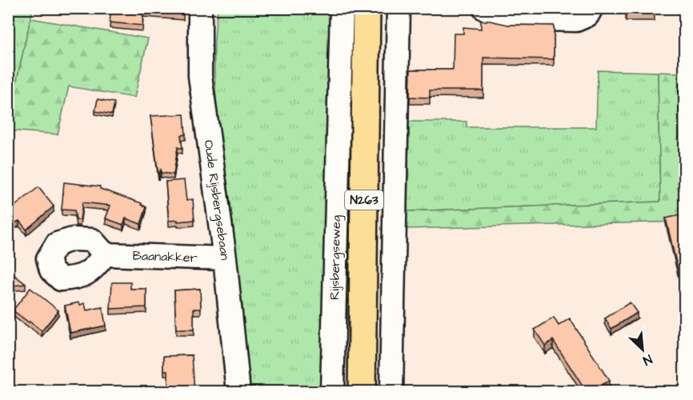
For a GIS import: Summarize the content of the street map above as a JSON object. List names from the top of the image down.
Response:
{
  "streets": {
    "main road": ["N263"],
    "street": ["Oude Rijsbergsebaan", "Baanakker", "Rijsbergseweg"]
  },
  "crossings": [
    ["Oude Rijsbergsebaan", "Baanakker"]
  ],
  "north": "bottom right"
}
